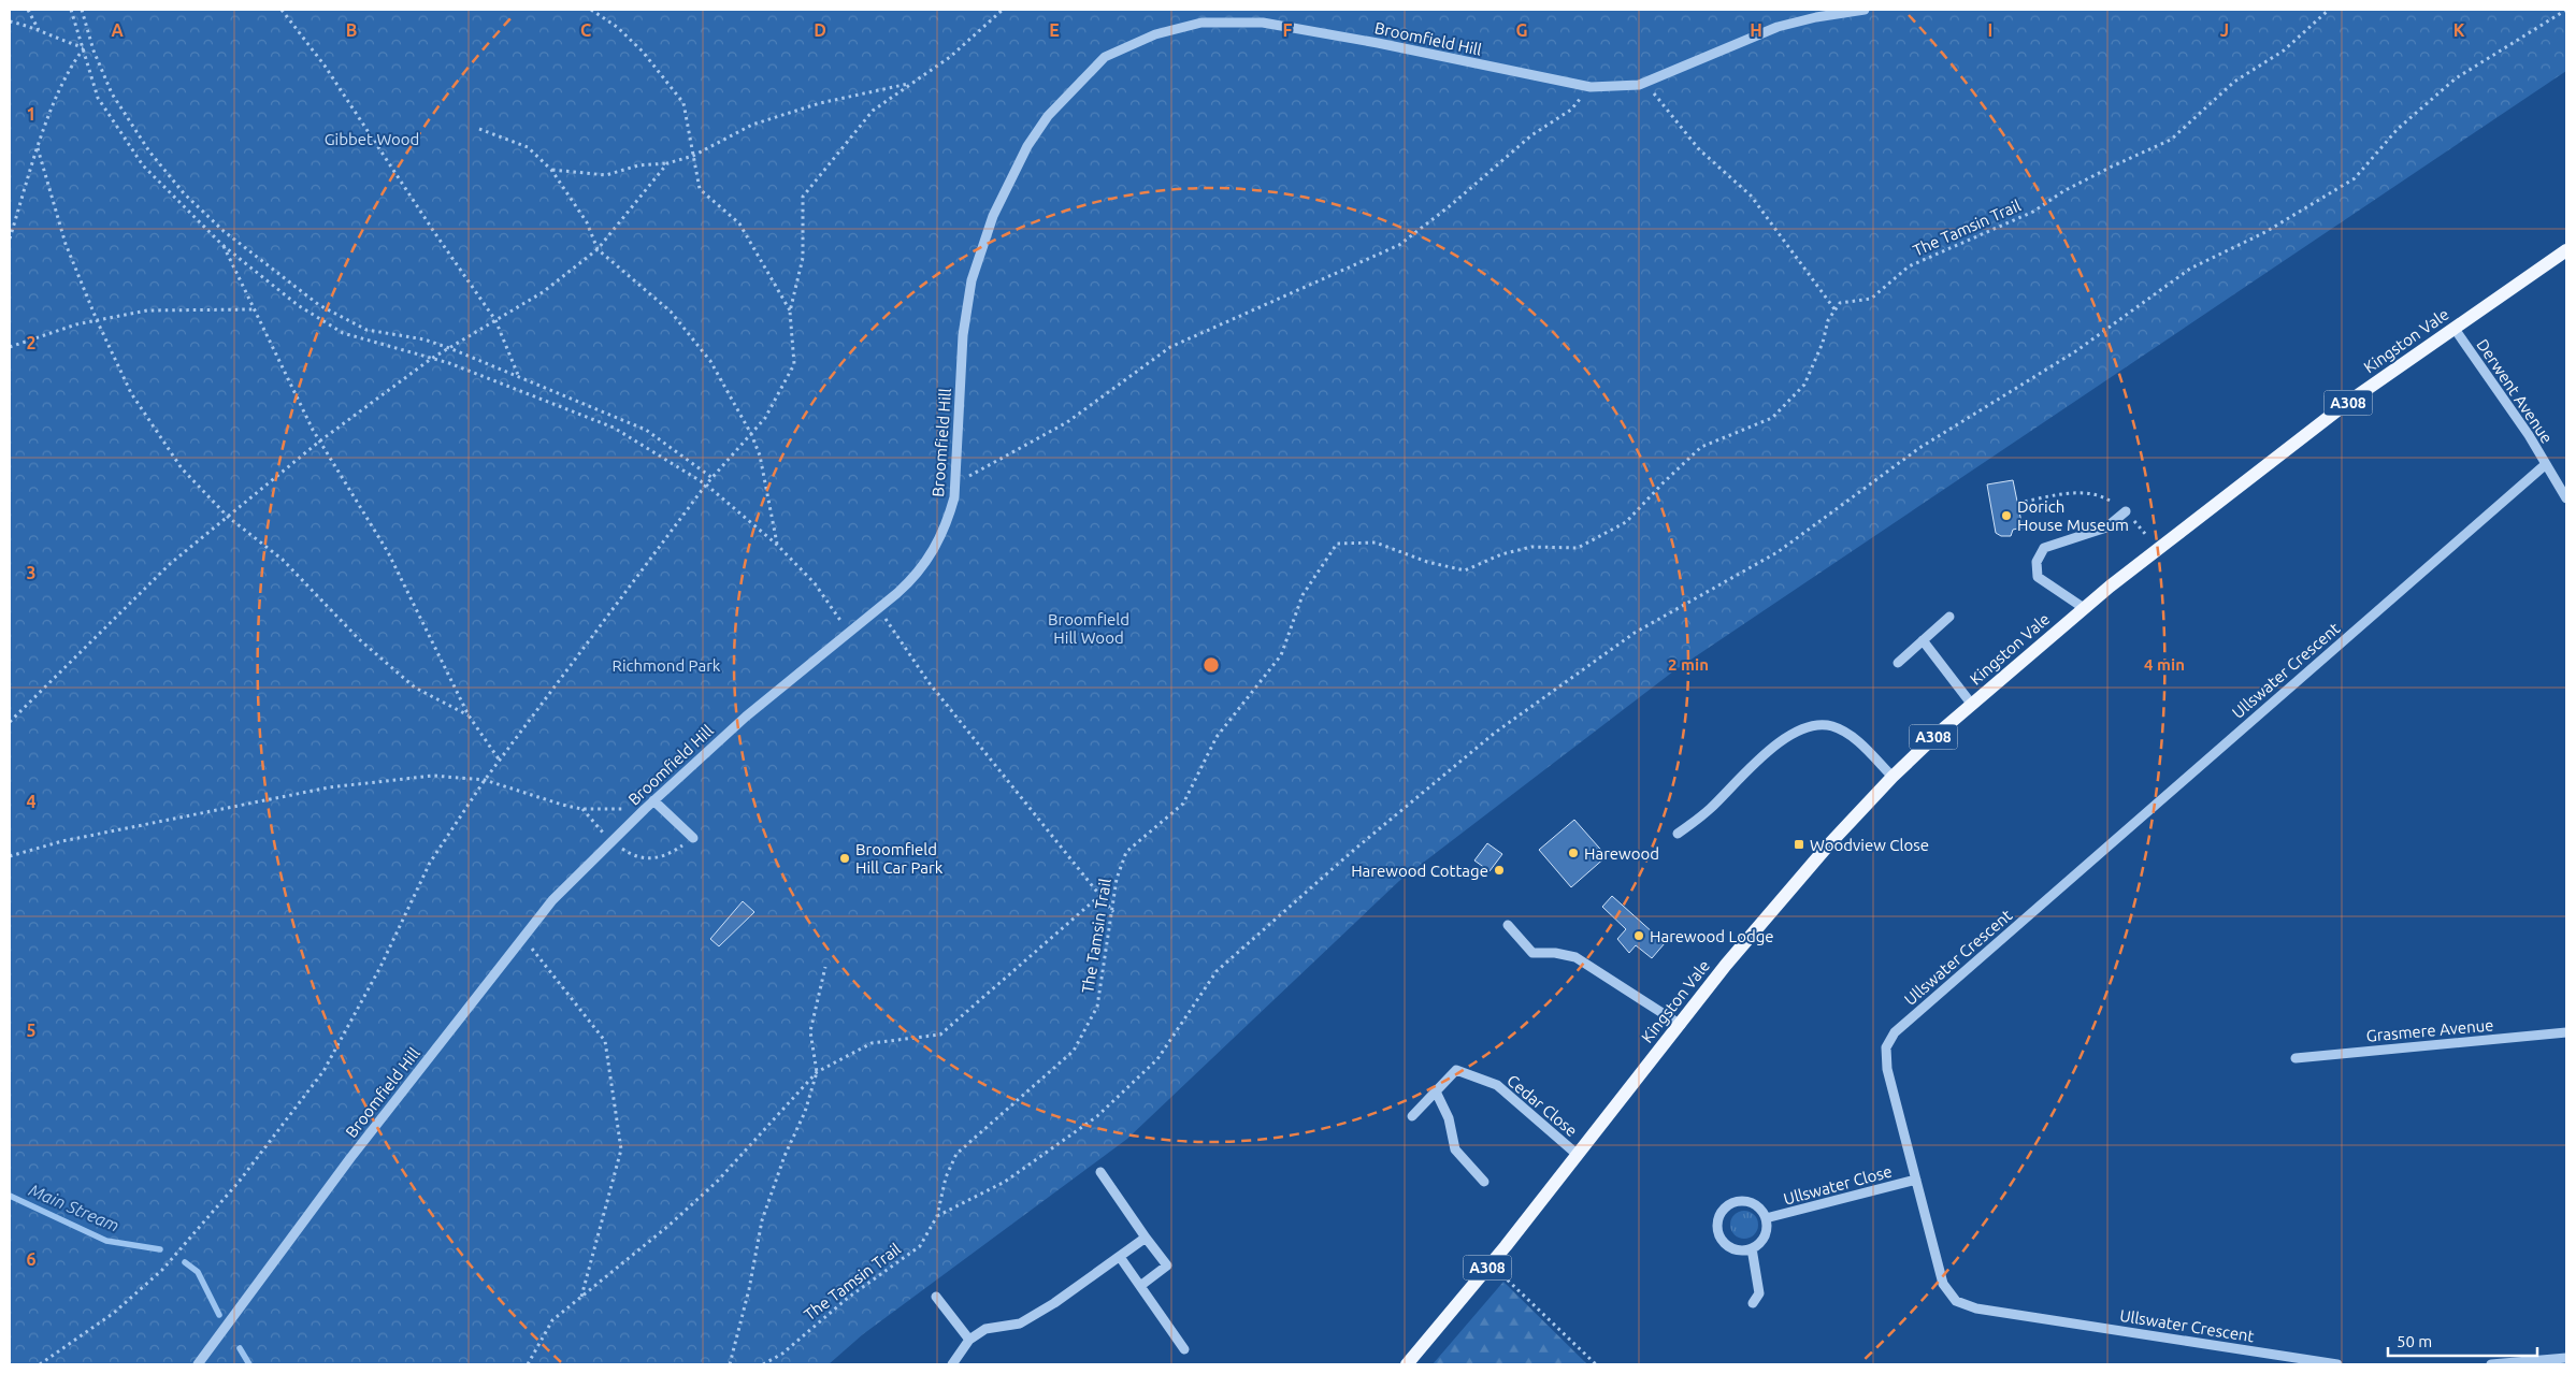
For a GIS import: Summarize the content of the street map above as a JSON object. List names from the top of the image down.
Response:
{
  "streets": {
    "main road": ["Kingston Vale", "A308"],
    "street": [
      "Broomfield Hill",
      "Derwent Avenue",
      "Ullswater Crescent",
      "Grasmere Avenue",
      "Cedar Close",
      "Ullswater Close"
    ],
    "path": ["The Tamsin Trail"]
  },
  "crossings": [
    ["Kingston Vale", "Derwent Avenue"],
    ["Kingston Vale", "Cedar Close"],
    ["Derwent Avenue", "Ullswater Crescent"],
    ["Ullswater Crescent", "Ullswater Close"]
  ],
  "water": ["Main Stream"],
  "parks": ["Gibbet Wood", "Broomfield Hill Wood", "Richmond Park"],
  "places": {
    "other": [
      "Dorich House Museum",
      "Harewood",
      "Broomfield Hill Car Park",
      "Harewood Cottage",
      "Harewood Lodge"
    ],
    "transit": ["Woodview Close"]
  },
  "scale_bar": "50 m",
  "grid": {
    "columns": [
      "A",
      "B",
      "C",
      "D",
      "E",
      "F",
      "G",
      "H",
      "I",
      "J",
      "K"
    ],
    "rows": [
      "1",
      "2",
      "3",
      "4",
      "5",
      "6"
    ]
  },
  "rings": ["2 min", "4 min"]
}
